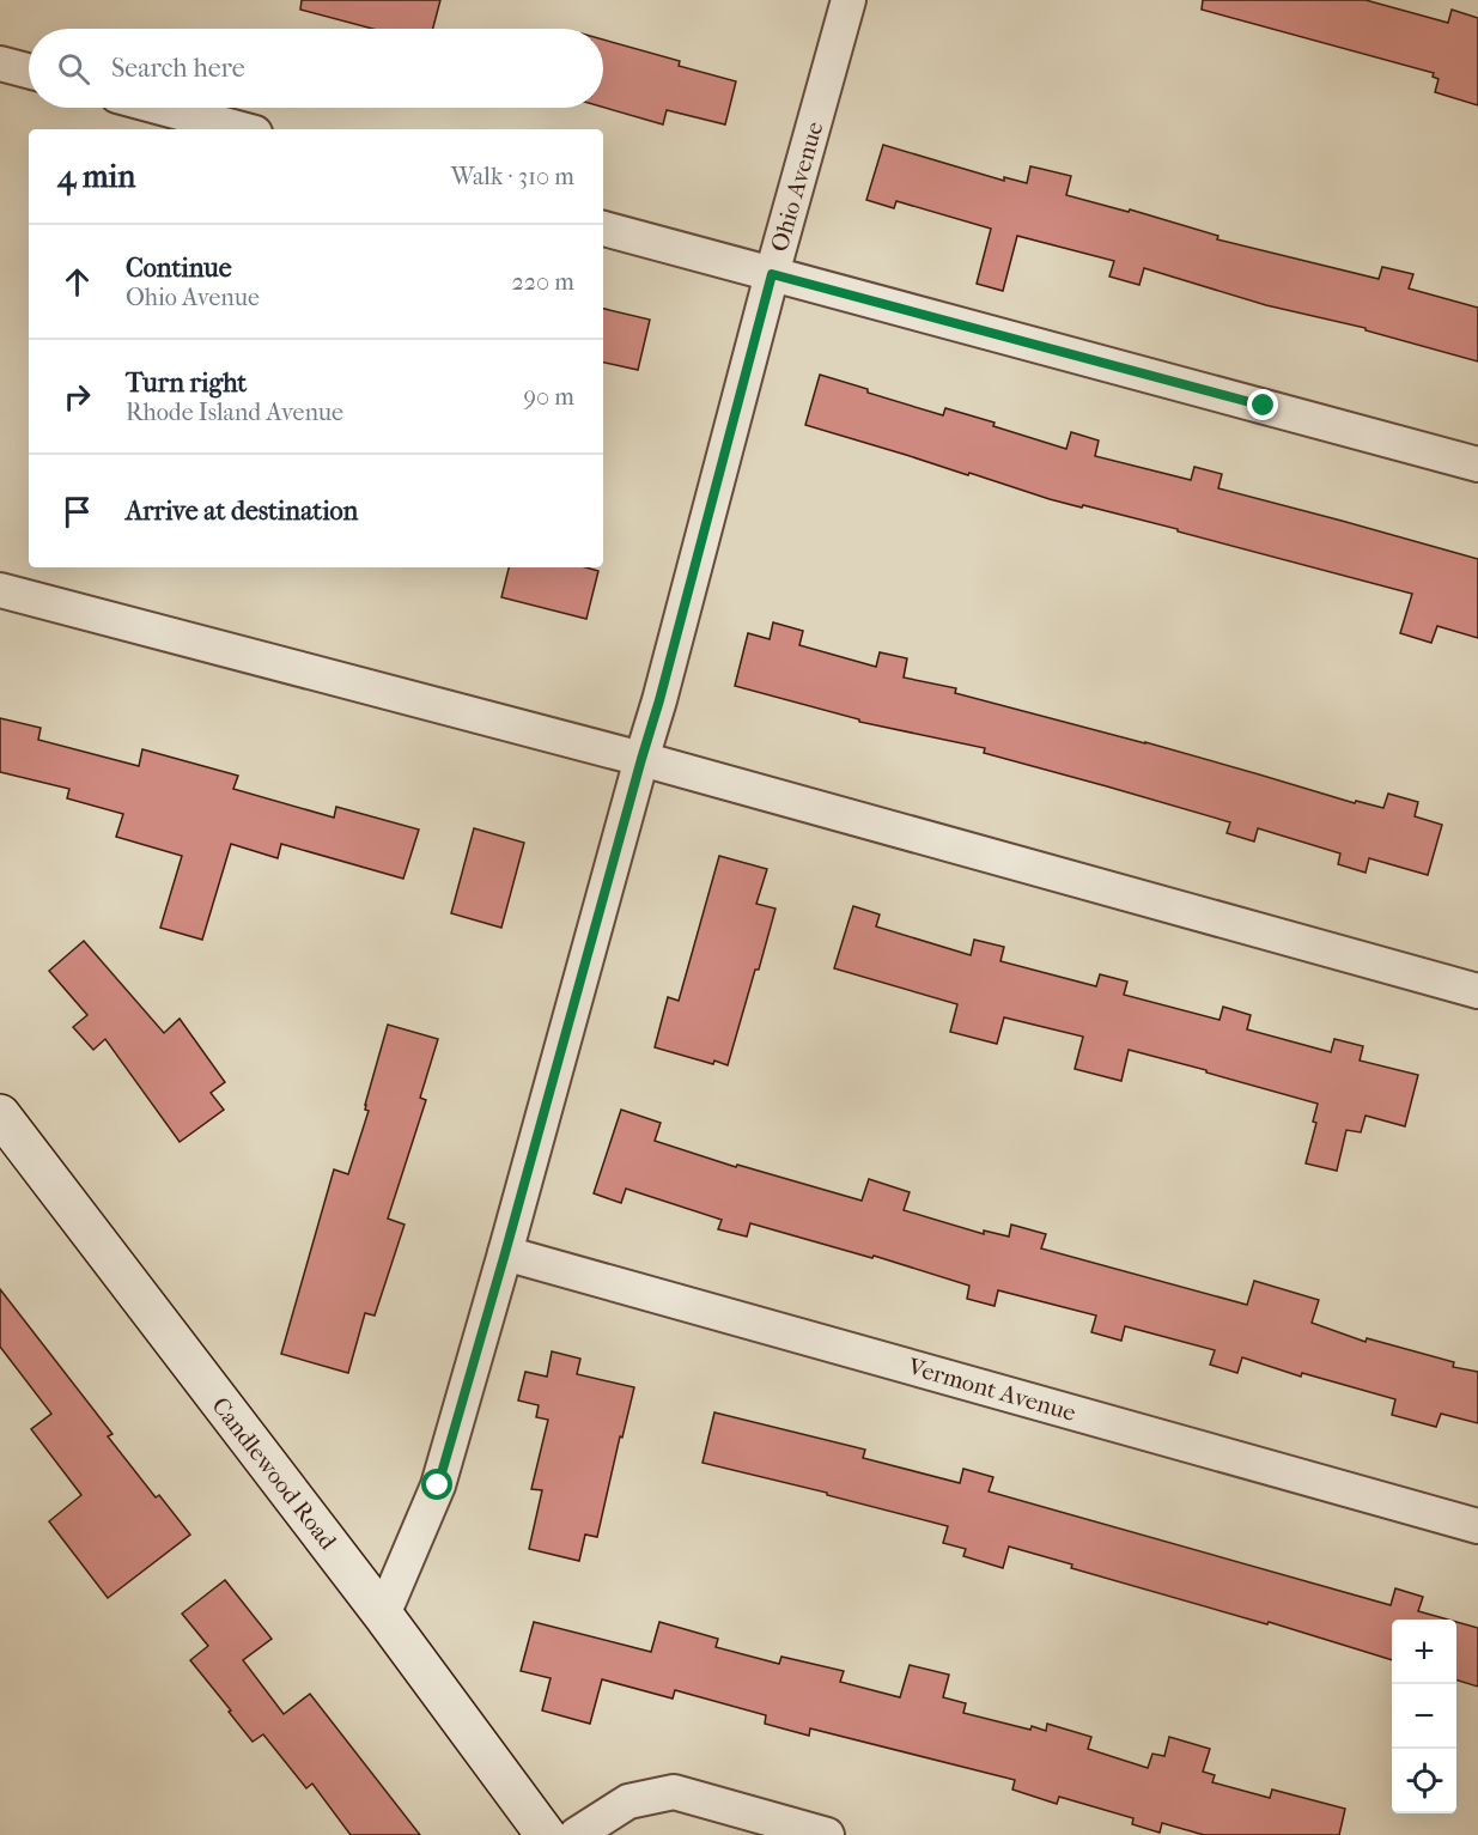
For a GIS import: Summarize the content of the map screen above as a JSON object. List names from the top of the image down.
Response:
{
  "streets": {
    "street": ["Ohio Avenue", "Vermont Avenue", "Candlewood Road"]
  },
  "crossings": [
    ["Ohio Avenue", "Vermont Avenue"],
    ["Ohio Avenue", "Candlewood Road"]
  ],
  "page": {
    "search": "Search here",
    "heading": ["4 min", "Walk · 310 m"],
    "list": [
      ["Continue", "Ohio Avenue", "220 m"],
      ["Turn right", "Rhode Island Avenue", "90 m"],
      "Arrive at destination"
    ],
    "map_buttons": ["+", "−"]
  }
}
